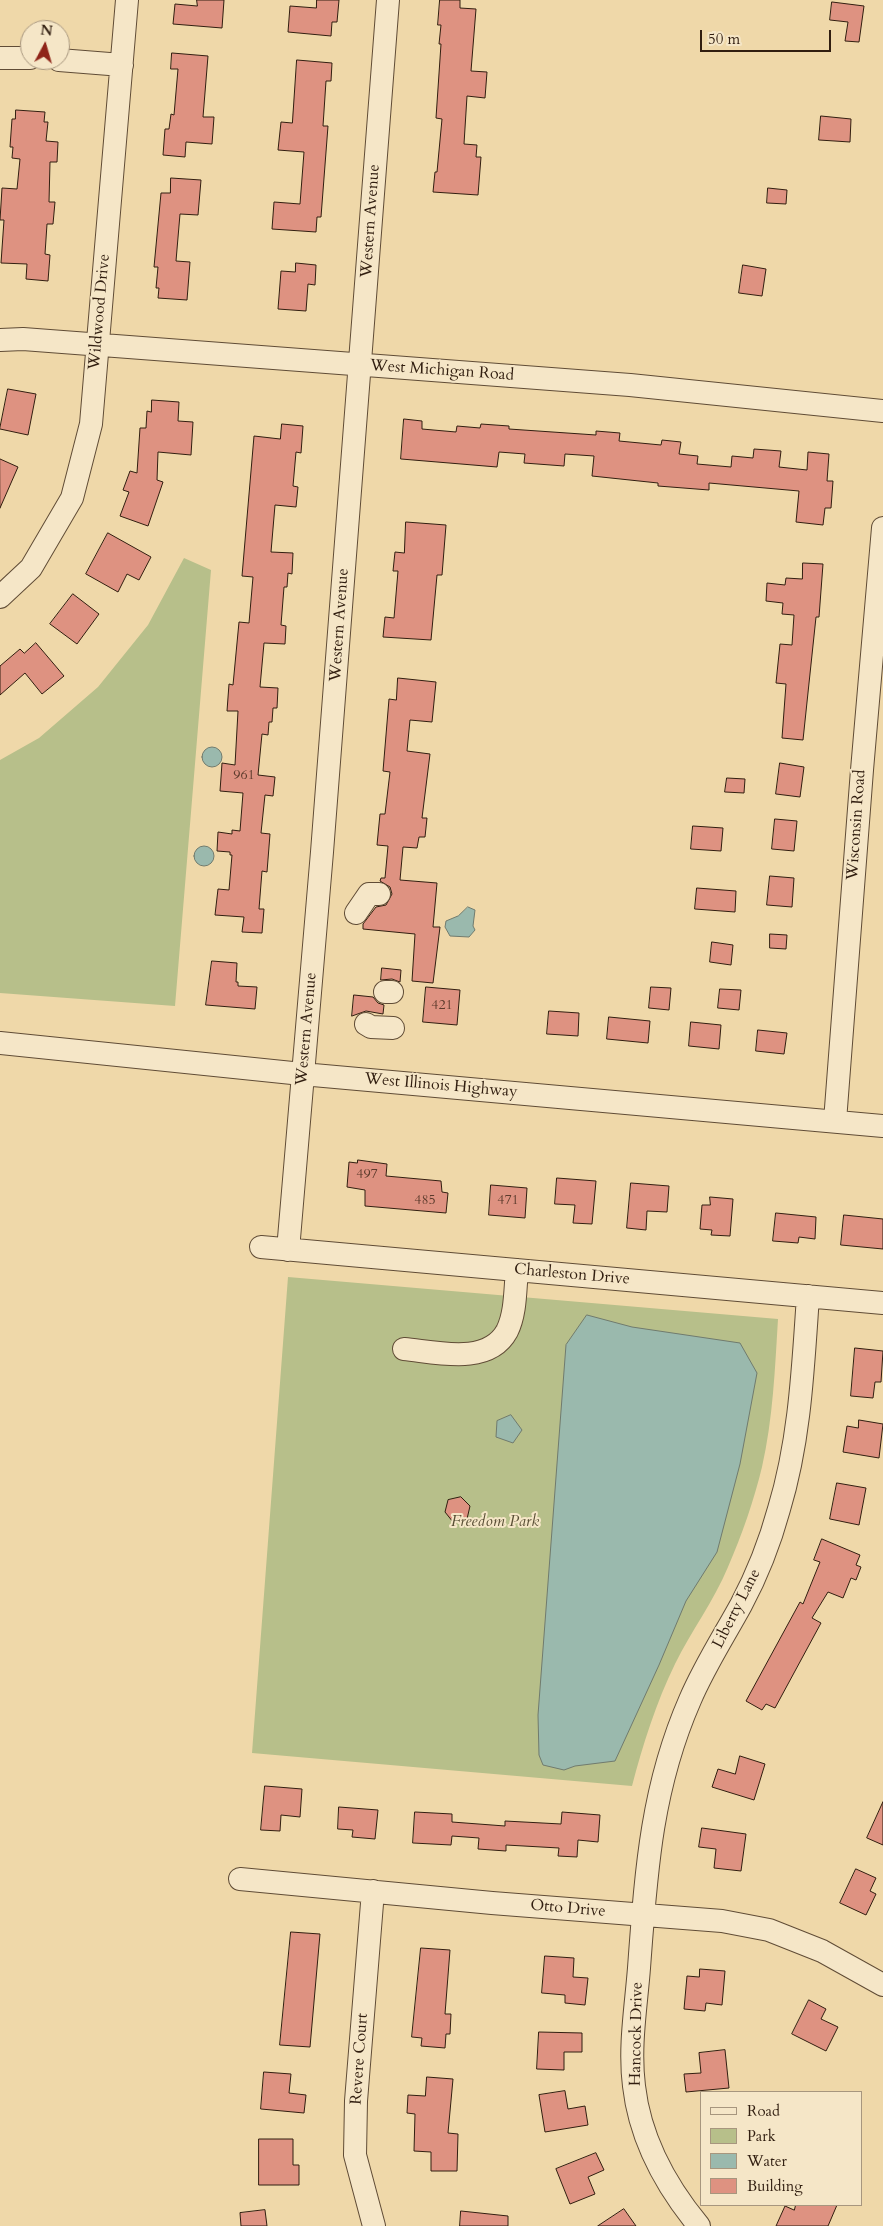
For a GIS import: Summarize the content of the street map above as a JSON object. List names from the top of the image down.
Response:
{
  "streets": {
    "street": [
      "Western Avenue",
      "Wildwood Drive",
      "West Michigan Road",
      "Wisconsin Road",
      "West Illinois Highway",
      "Charleston Drive",
      "Liberty Lane",
      "Otto Drive",
      "Hancock Drive",
      "Revere Court"
    ]
  },
  "crossings": [
    ["Western Avenue", "West Michigan Road"],
    ["Western Avenue", "West Illinois Highway"],
    ["Western Avenue", "Charleston Drive"],
    ["Wildwood Drive", "West Michigan Road"],
    ["Wisconsin Road", "West Illinois Highway"],
    ["Charleston Drive", "Liberty Lane"],
    ["Liberty Lane", "Otto Drive"],
    ["Liberty Lane", "Hancock Drive"],
    ["Otto Drive", "Hancock Drive"],
    ["Otto Drive", "Revere Court"]
  ],
  "parks": ["Freedom Park"],
  "house_numbers": [
    "961",
    "421",
    "497",
    "485",
    "471"
  ],
  "legend": [
    "Road",
    "Park",
    "Water",
    "Building"
  ],
  "scale_bar": "50 m",
  "north": "top"
}
